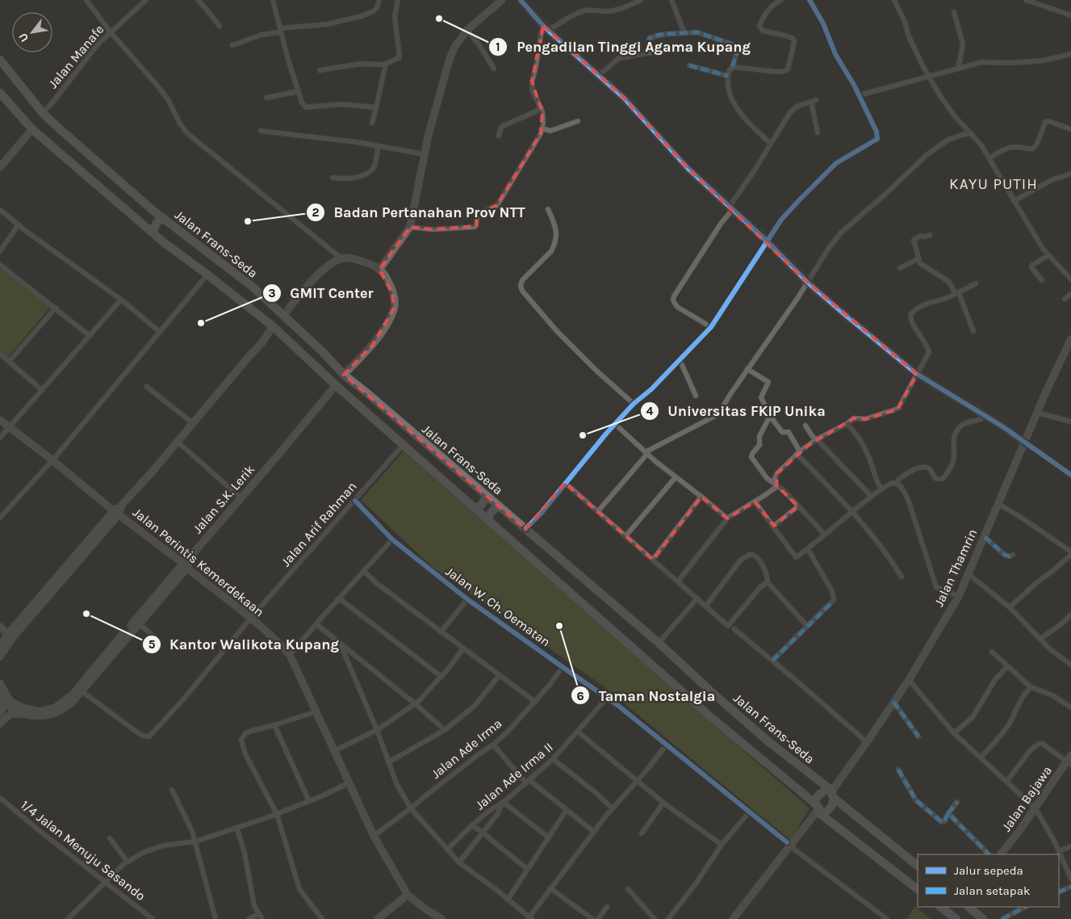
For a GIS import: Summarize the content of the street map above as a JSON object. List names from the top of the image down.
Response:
{
  "streets": {
    "main road": [
      "Jalan Frans-Seda",
      "Jalan S.K. Lerik",
      "Jalan Perintis Kemerdekaan",
      "Jalan Thamrin",
      "Jalan Bajawa"
    ],
    "street": [
      "Jalan Manafe",
      "Jalan Arif Rahman",
      "Jalan W. Ch. Oematan",
      "Jalan Ade Irma",
      "Jalan Ade Irma II",
      "1/4 Jalan Menuju Sasando"
    ]
  },
  "crossings": [
    ["Jalan Manafe", "Jalan Frans-Seda"],
    ["Jalan Frans-Seda", "Jalan S.K. Lerik"],
    ["Jalan Frans-Seda", "Jalan Arif Rahman"],
    ["Jalan Frans-Seda", "Jalan Thamrin"],
    ["Jalan S.K. Lerik", "Jalan Perintis Kemerdekaan"],
    ["Jalan Arif Rahman", "Jalan Perintis Kemerdekaan"],
    ["Jalan Arif Rahman", "Jalan W. Ch. Oematan"],
    ["Jalan Perintis Kemerdekaan", "Jalan Ade Irma"],
    ["Jalan W. Ch. Oematan", "Jalan Ade Irma"],
    ["Jalan W. Ch. Oematan", "Jalan Ade Irma II"]
  ],
  "districts": ["KAYU PUTIH"],
  "places": [
    "Pengadilan Tinggi Agama Kupang",
    "Badan Pertanahan Prov NTT",
    "GMIT Center",
    "Universitas FKIP Unika",
    "Kantor Walikota Kupang",
    "Taman Nostalgia"
  ],
  "legend": ["Jalur sepeda", "Jalan setapak"],
  "north": "bottom left"
}
